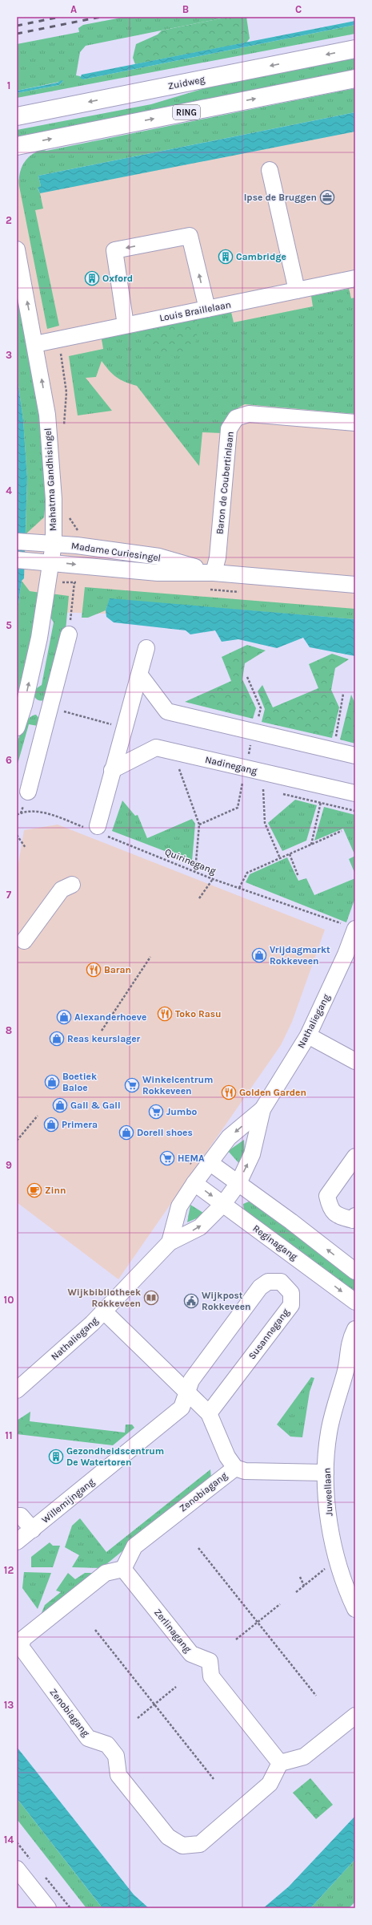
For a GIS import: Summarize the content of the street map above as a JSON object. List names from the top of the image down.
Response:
{
  "streets": {
    "main road": ["Zuidweg", "RING"],
    "street": [
      "Louis Braillelaan",
      "Mahatma Gandhisingel",
      "Baron de Coubertinlaan",
      "Madame Curiesingel",
      "Nadinegang",
      "Nathaliegang",
      "Reginagang",
      "Susannegang",
      "Zenobiagang",
      "Juweellaan",
      "Willemijngang",
      "Zerlinagang"
    ],
    "path": ["Quirinegang"]
  },
  "crossings": [
    ["Louis Braillelaan", "Mahatma Gandhisingel"],
    ["Mahatma Gandhisingel", "Madame Curiesingel"],
    ["Baron de Coubertinlaan", "Madame Curiesingel"],
    ["Quirinegang", "Nathaliegang"],
    ["Nathaliegang", "Reginagang"],
    ["Susannegang", "Willemijngang"],
    ["Zenobiagang", "Zerlinagang"]
  ],
  "places": {
    "office": ["Ipse de Bruggen"],
    "building": ["Cambridge", "Oxford", "Gezondheidscentrum De Watertoren"],
    "shop": [
      "Vrijdagmarkt Rokkeveen",
      "Alexanderhoeve",
      "Reas keurslager",
      "Boetiek Baloe",
      "Gall & Gall",
      "Primera",
      "Dorell shoes"
    ],
    "restaurant": ["Baran", "Toko Rasu", "Golden Garden"],
    "supermarket": ["Winkelcentrum Rokkeveen", "Jumbo", "HEMA"],
    "cafe": ["Zinn"],
    "library": ["Wijkbibliotheek Rokkeveen"],
    "public building": ["Wijkpost Rokkeveen"]
  },
  "grid": {
    "columns": ["A", "B", "C"],
    "rows": [
      "1",
      "2",
      "3",
      "4",
      "5",
      "6",
      "7",
      "8",
      "9",
      "10",
      "11",
      "12",
      "13",
      "14"
    ]
  }
}
